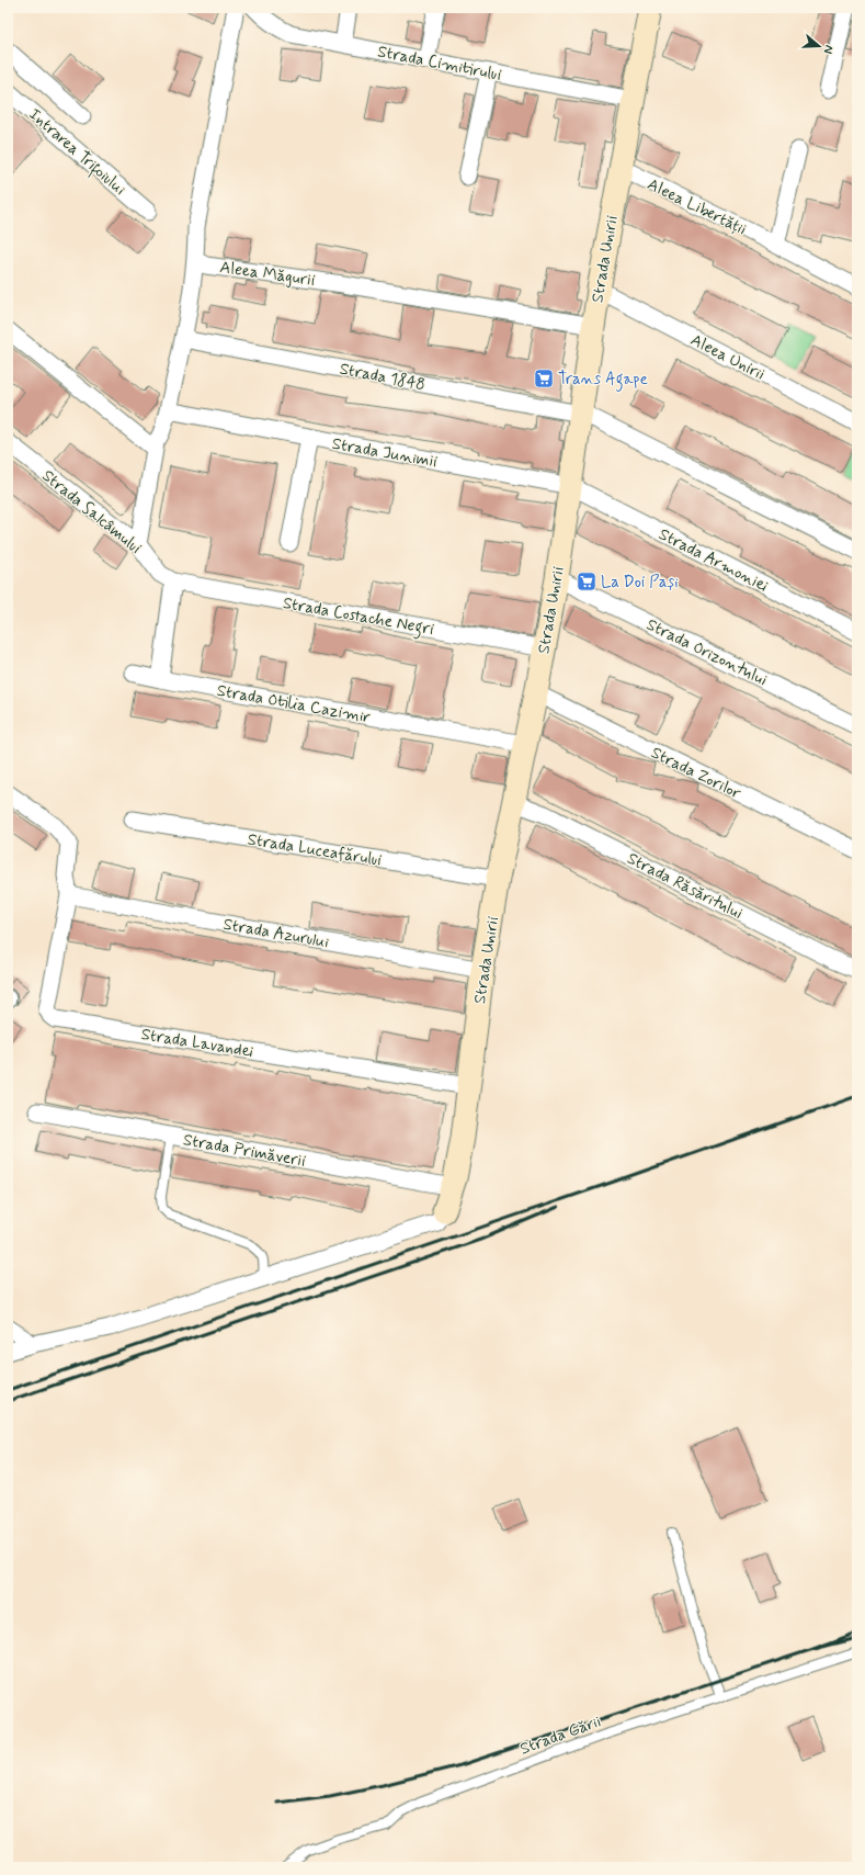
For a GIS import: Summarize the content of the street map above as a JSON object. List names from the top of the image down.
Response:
{
  "streets": {
    "street": [
      "Strada Cimitirului",
      "Intrarea Trifoiului",
      "Aleea Libertății",
      "Strada Unirii",
      "Aleea Măgurii",
      "Aleea Unirii",
      "Strada 1848",
      "Strada Junimii",
      "Strada Salcâmului",
      "Strada Armoniei",
      "Strada Costache Negri",
      "Strada Orizontului",
      "Strada Otilia Cazimir",
      "Strada Zorilor",
      "Strada Luceafǎrului",
      "Strada Răsăritului",
      "Strada Azurului",
      "Strada Lavandei",
      "Strada Primăverii"
    ],
    "lane": ["Strada Gării"]
  },
  "crossings": [
    ["Strada Cimitirului", "Strada Unirii"],
    ["Aleea Libertății", "Strada Unirii"],
    ["Strada Unirii", "Aleea Măgurii"],
    ["Strada Unirii", "Aleea Unirii"],
    ["Strada Unirii", "Strada 1848"],
    ["Strada Unirii", "Strada Junimii"],
    ["Strada Unirii", "Strada Armoniei"],
    ["Strada Unirii", "Strada Costache Negri"],
    ["Strada Unirii", "Strada Orizontului"],
    ["Strada Unirii", "Strada Otilia Cazimir"],
    ["Strada Unirii", "Strada Zorilor"],
    ["Strada Unirii", "Strada Luceafǎrului"],
    ["Strada Unirii", "Strada Răsăritului"],
    ["Strada Unirii", "Strada Azurului"],
    ["Strada Unirii", "Strada Lavandei"],
    ["Strada Unirii", "Strada Primăverii"],
    ["Strada Junimii", "Strada Armoniei"],
    ["Strada Salcâmului", "Strada Costache Negri"],
    ["Strada Azurului", "Strada Lavandei"]
  ],
  "places": {
    "supermarket": ["Trans Agape", "La Doi Pași"]
  },
  "north": "right"
}
